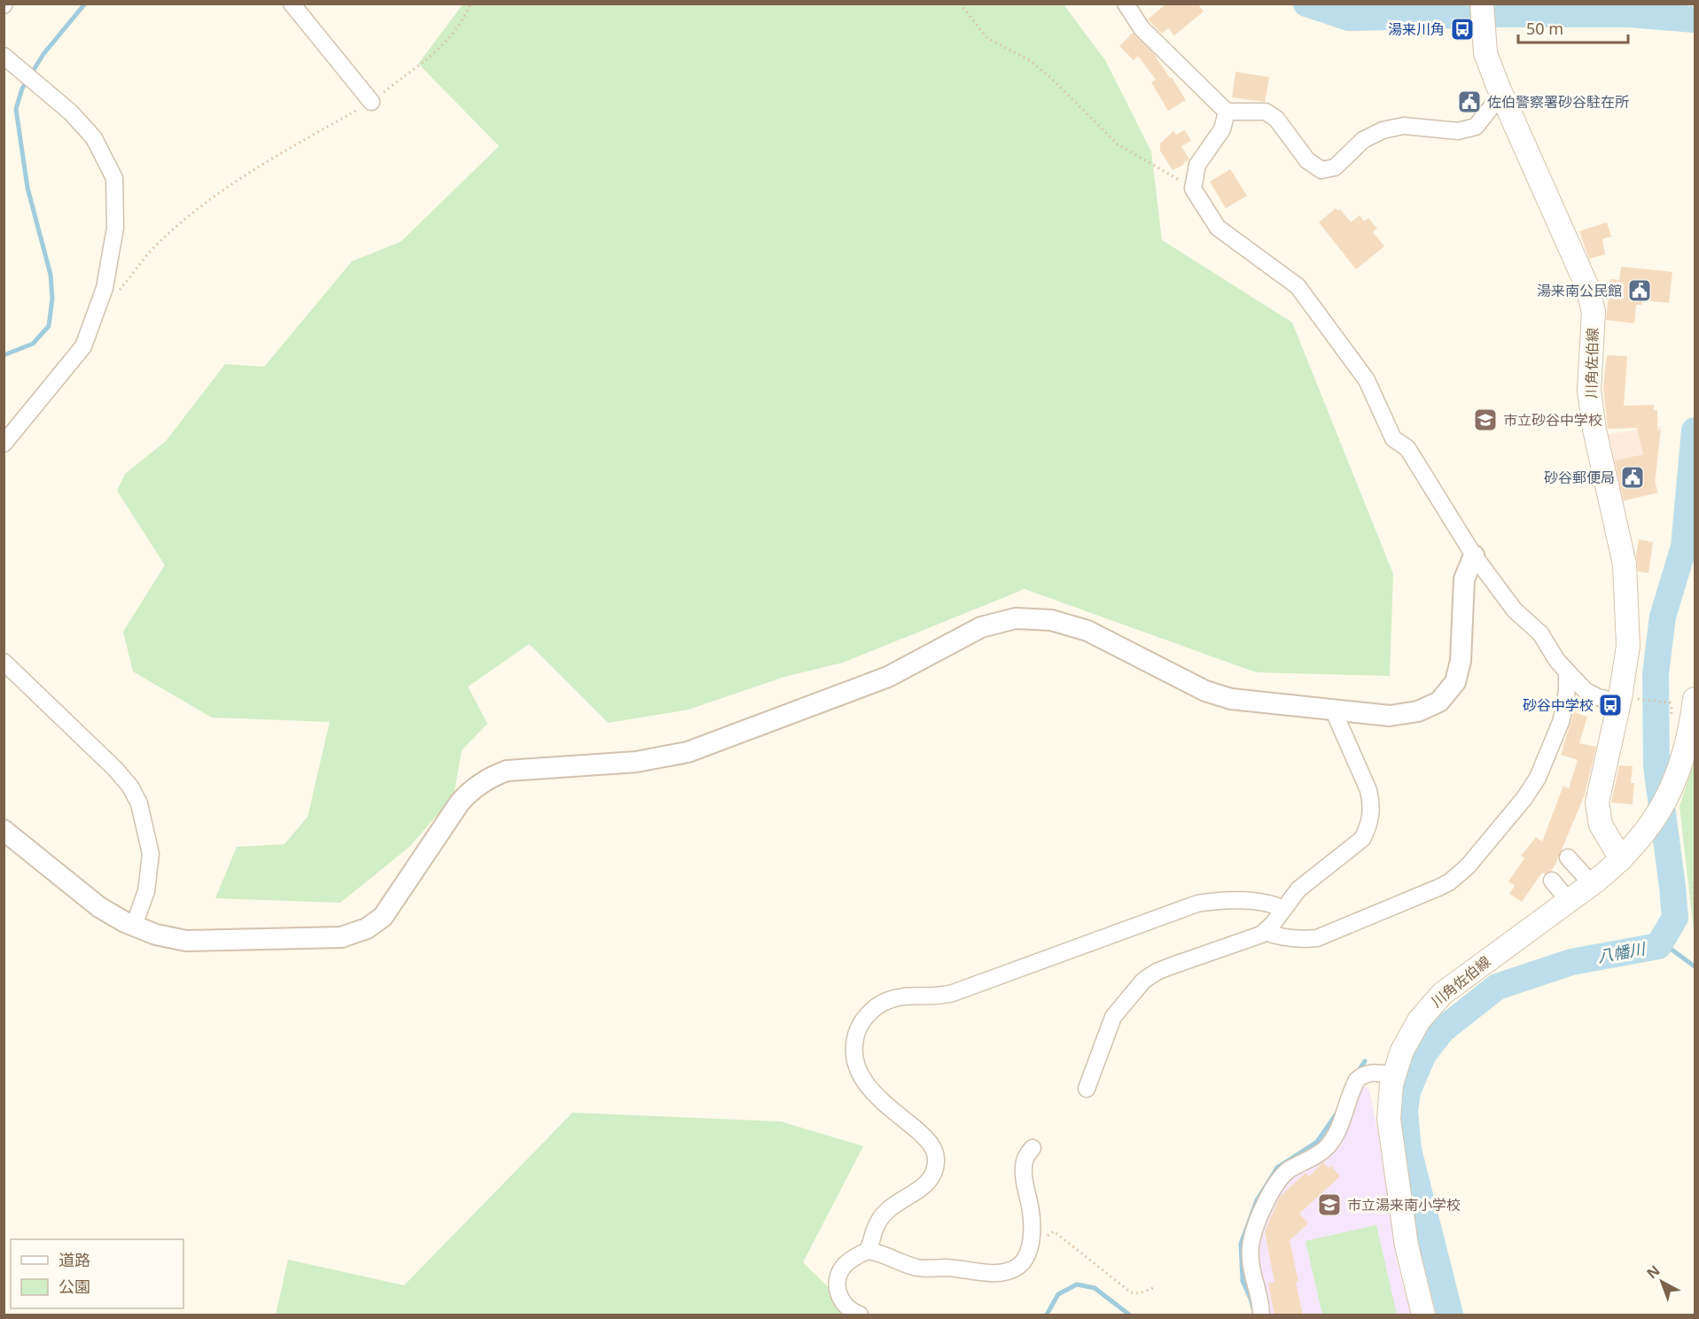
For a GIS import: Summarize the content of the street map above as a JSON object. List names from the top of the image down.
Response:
{
  "streets": {
    "main road": ["川角佐伯線"]
  },
  "water": ["八幡川"],
  "places": {
    "bus stop": ["湯来川角", "砂谷中学校"],
    "public building": ["佐伯警察署砂谷駐在所", "湯来南公民館", "砂谷郵便局"],
    "school or university": ["市立砂谷中学校", "市立湯来南小学校"]
  },
  "legend": ["道路", "公園"],
  "scale_bar": "50 m",
  "north": "top left"
}
